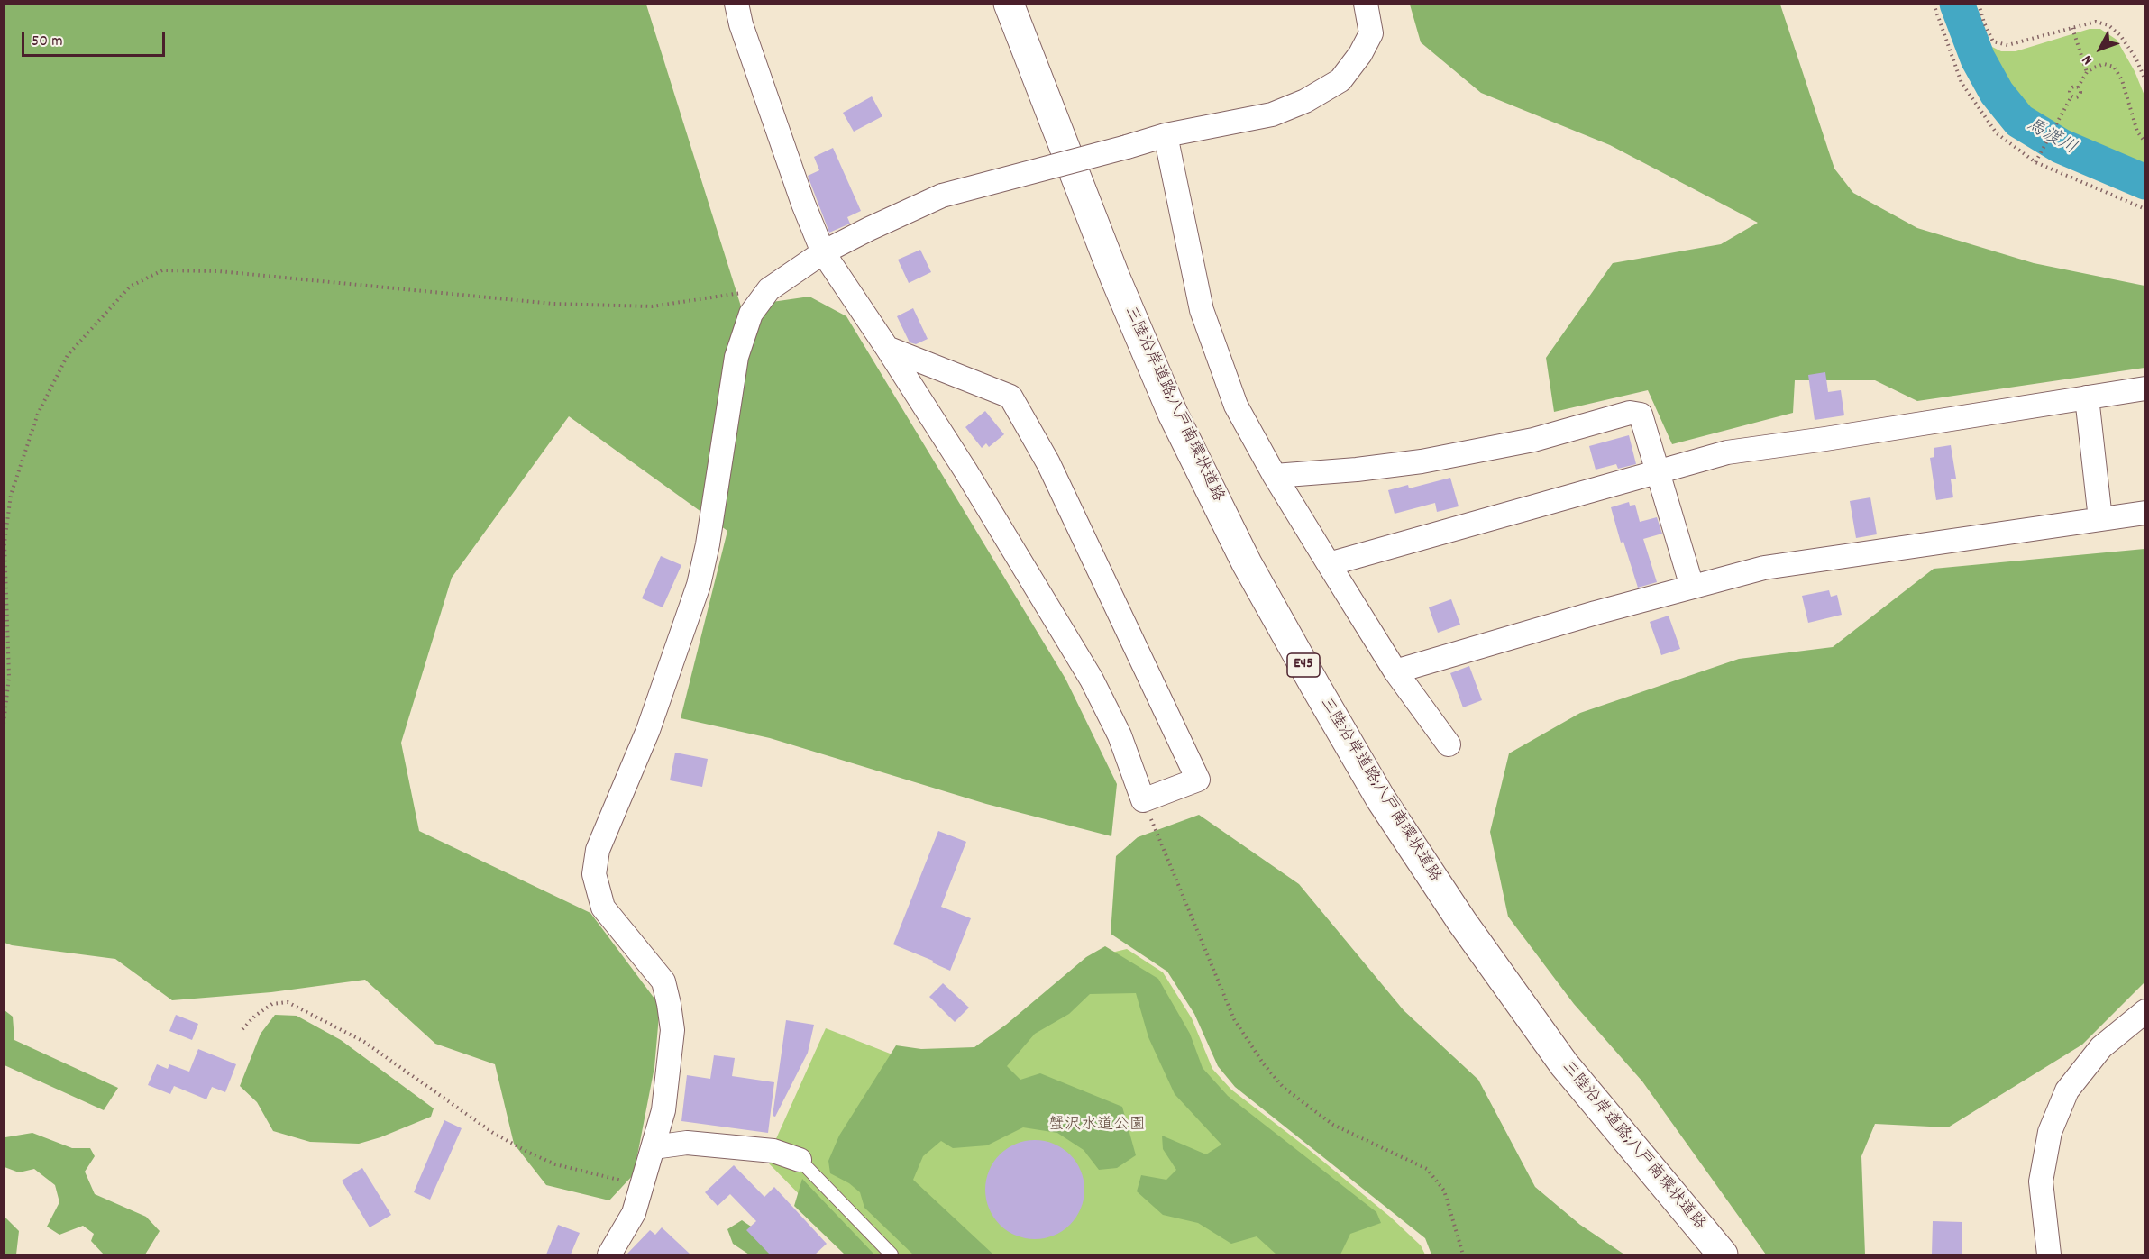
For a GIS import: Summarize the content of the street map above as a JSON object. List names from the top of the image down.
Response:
{
  "streets": {
    "highway": ["三陸沿岸道路;八戸南環状道路", "E45"]
  },
  "water": ["馬渡川"],
  "parks": ["蟹沢水道公園"],
  "scale_bar": "50 m",
  "north": "bottom left"
}
